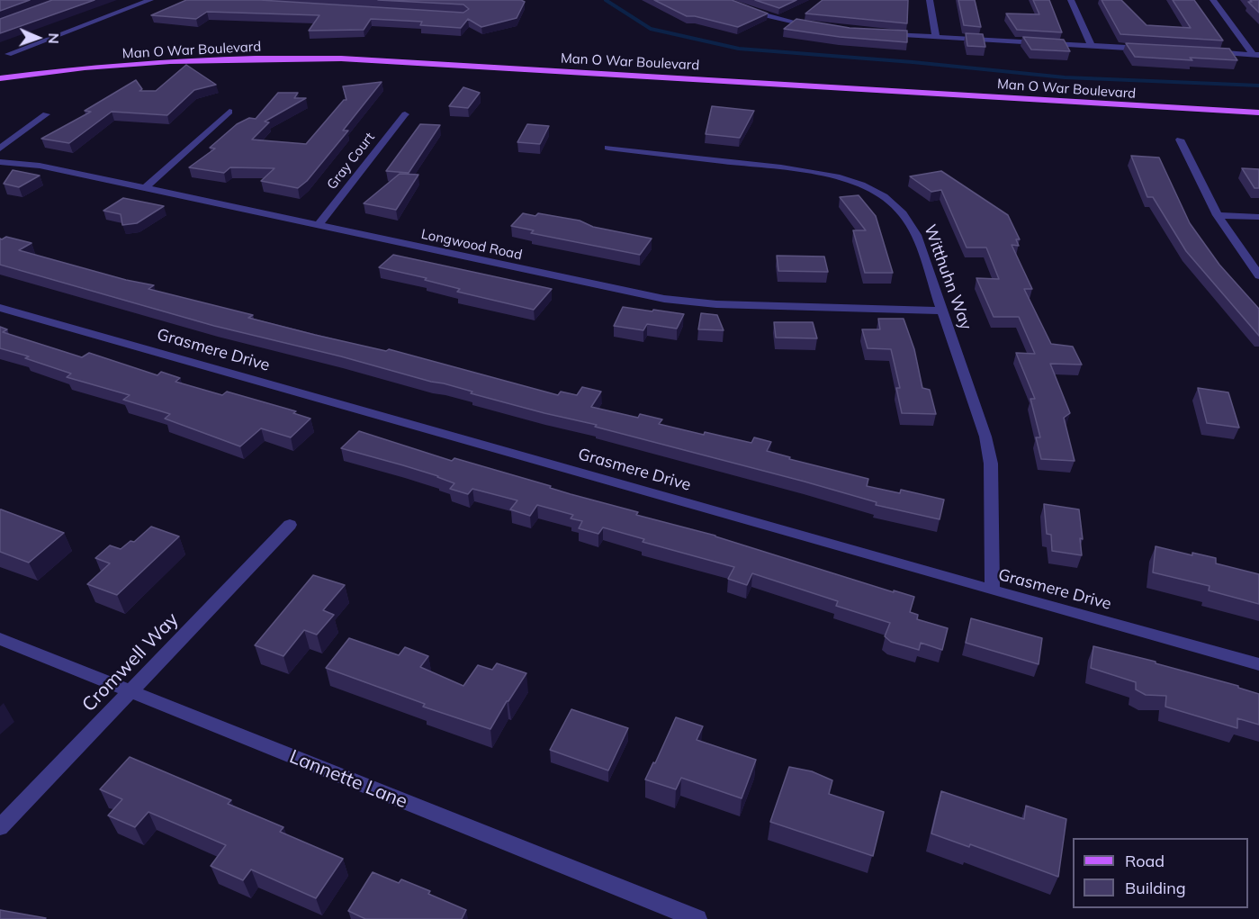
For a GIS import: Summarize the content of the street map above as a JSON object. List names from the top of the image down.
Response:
{
  "streets": {
    "main road": ["Man O War Boulevard"],
    "street": [
      "Gray Court",
      "Longwood Road",
      "Witthuhn Way",
      "Grasmere Drive",
      "Cromwell Way",
      "Lannette Lane"
    ]
  },
  "crossings": [
    ["Gray Court", "Longwood Road"],
    ["Longwood Road", "Witthuhn Way"],
    ["Witthuhn Way", "Grasmere Drive"],
    ["Cromwell Way", "Lannette Lane"]
  ],
  "legend": ["Road", "Building"],
  "north": "right"
}
